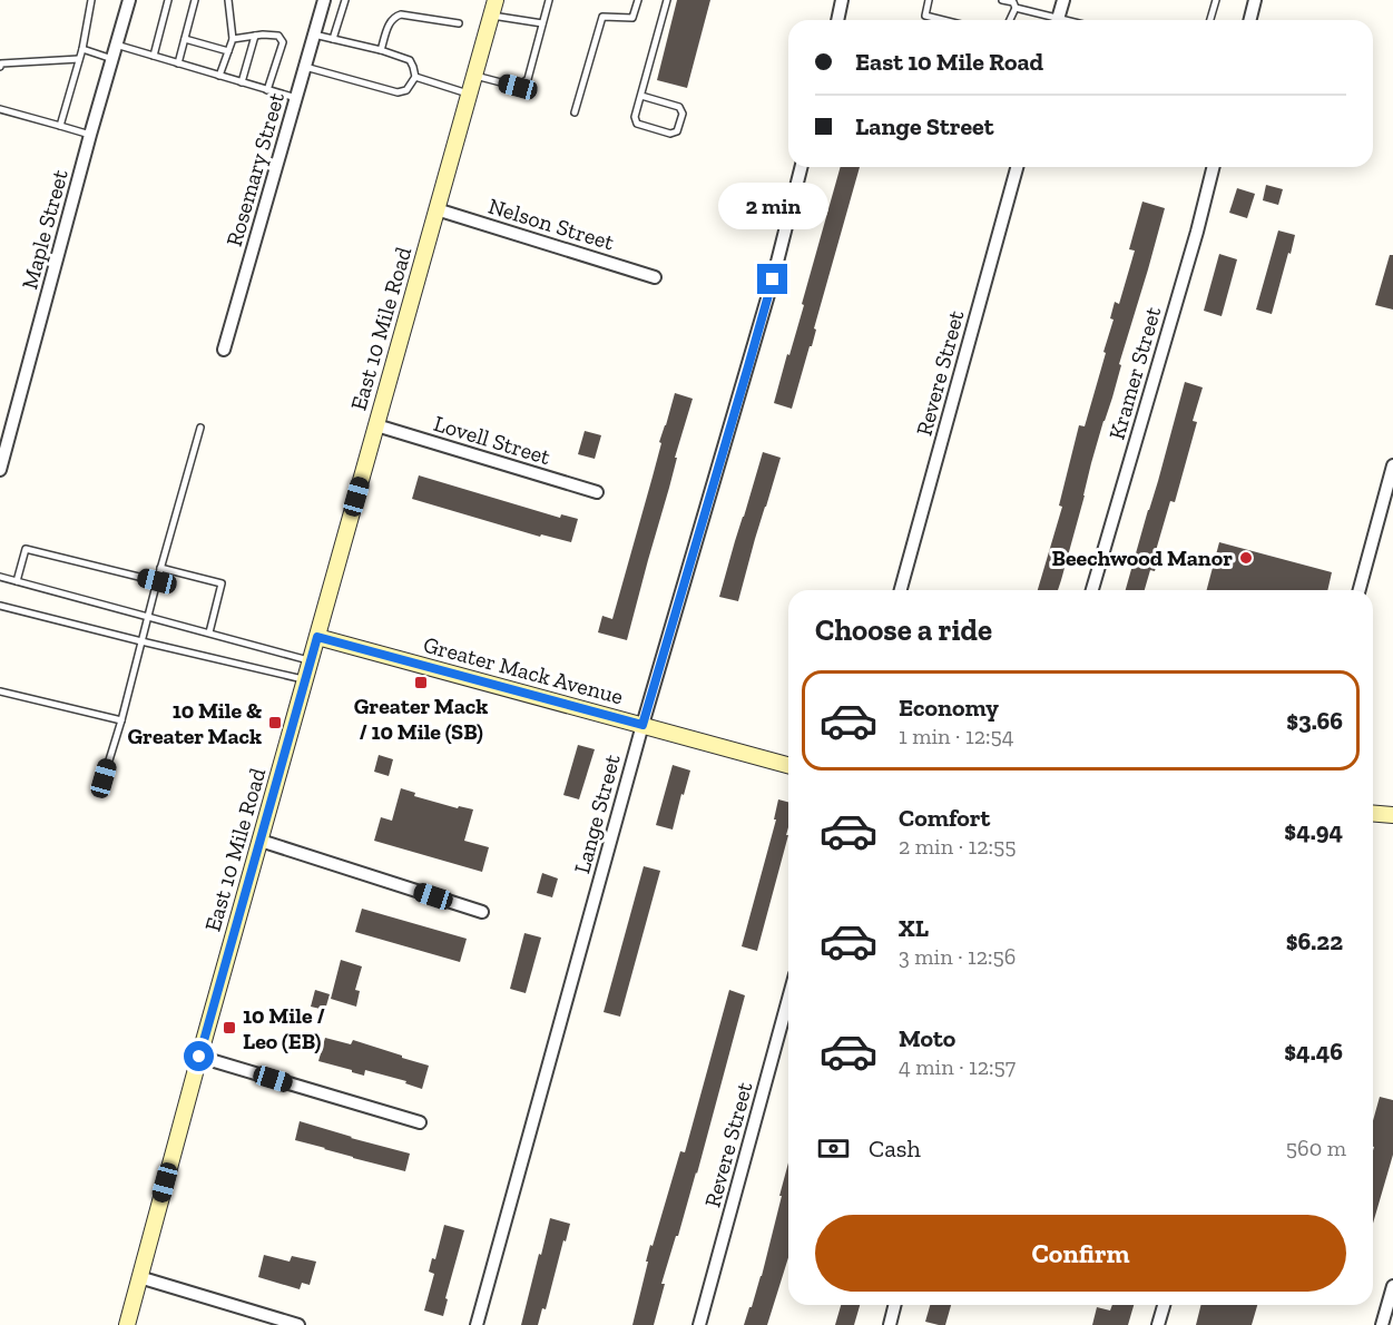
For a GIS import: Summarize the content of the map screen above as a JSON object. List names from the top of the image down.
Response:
{
  "streets": {
    "street": [
      "Rosemary Street",
      "Nelson Street",
      "Maple Street",
      "East 10 Mile Road",
      "Revere Street",
      "Kramer Street",
      "Lovell Street",
      "Greater Mack Avenue",
      "Lange Street"
    ]
  },
  "crossings": [
    ["Nelson Street", "East 10 Mile Road"],
    ["East 10 Mile Road", "Lovell Street"],
    ["East 10 Mile Road", "Greater Mack Avenue"],
    ["Greater Mack Avenue", "Lange Street"]
  ],
  "places": {
    "other": ["Beechwood Manor"],
    "transit": ["Greater Mack / 10 Mile (SB)", "10 Mile & Greater Mack", "10 Mile / Leo (EB)"]
  },
  "page": {
    "banner": ["East 10 Mile Road", "Lange Street"],
    "bubble": "2 min",
    "heading": "Choose a ride",
    "list": [
      {
        "name": "Economy",
        "note": "1 min · 12:54",
        "value": "$3.66"
      },
      {
        "name": "Comfort",
        "note": "2 min · 12:55",
        "value": "$4.94"
      },
      {
        "name": "XL",
        "note": "3 min · 12:56",
        "value": "$6.22"
      },
      {
        "name": "Moto",
        "note": "4 min · 12:57",
        "value": "$4.46"
      }
    ],
    "pay": ["Cash", "560 m"],
    "buttons": "Confirm"
  }
}
